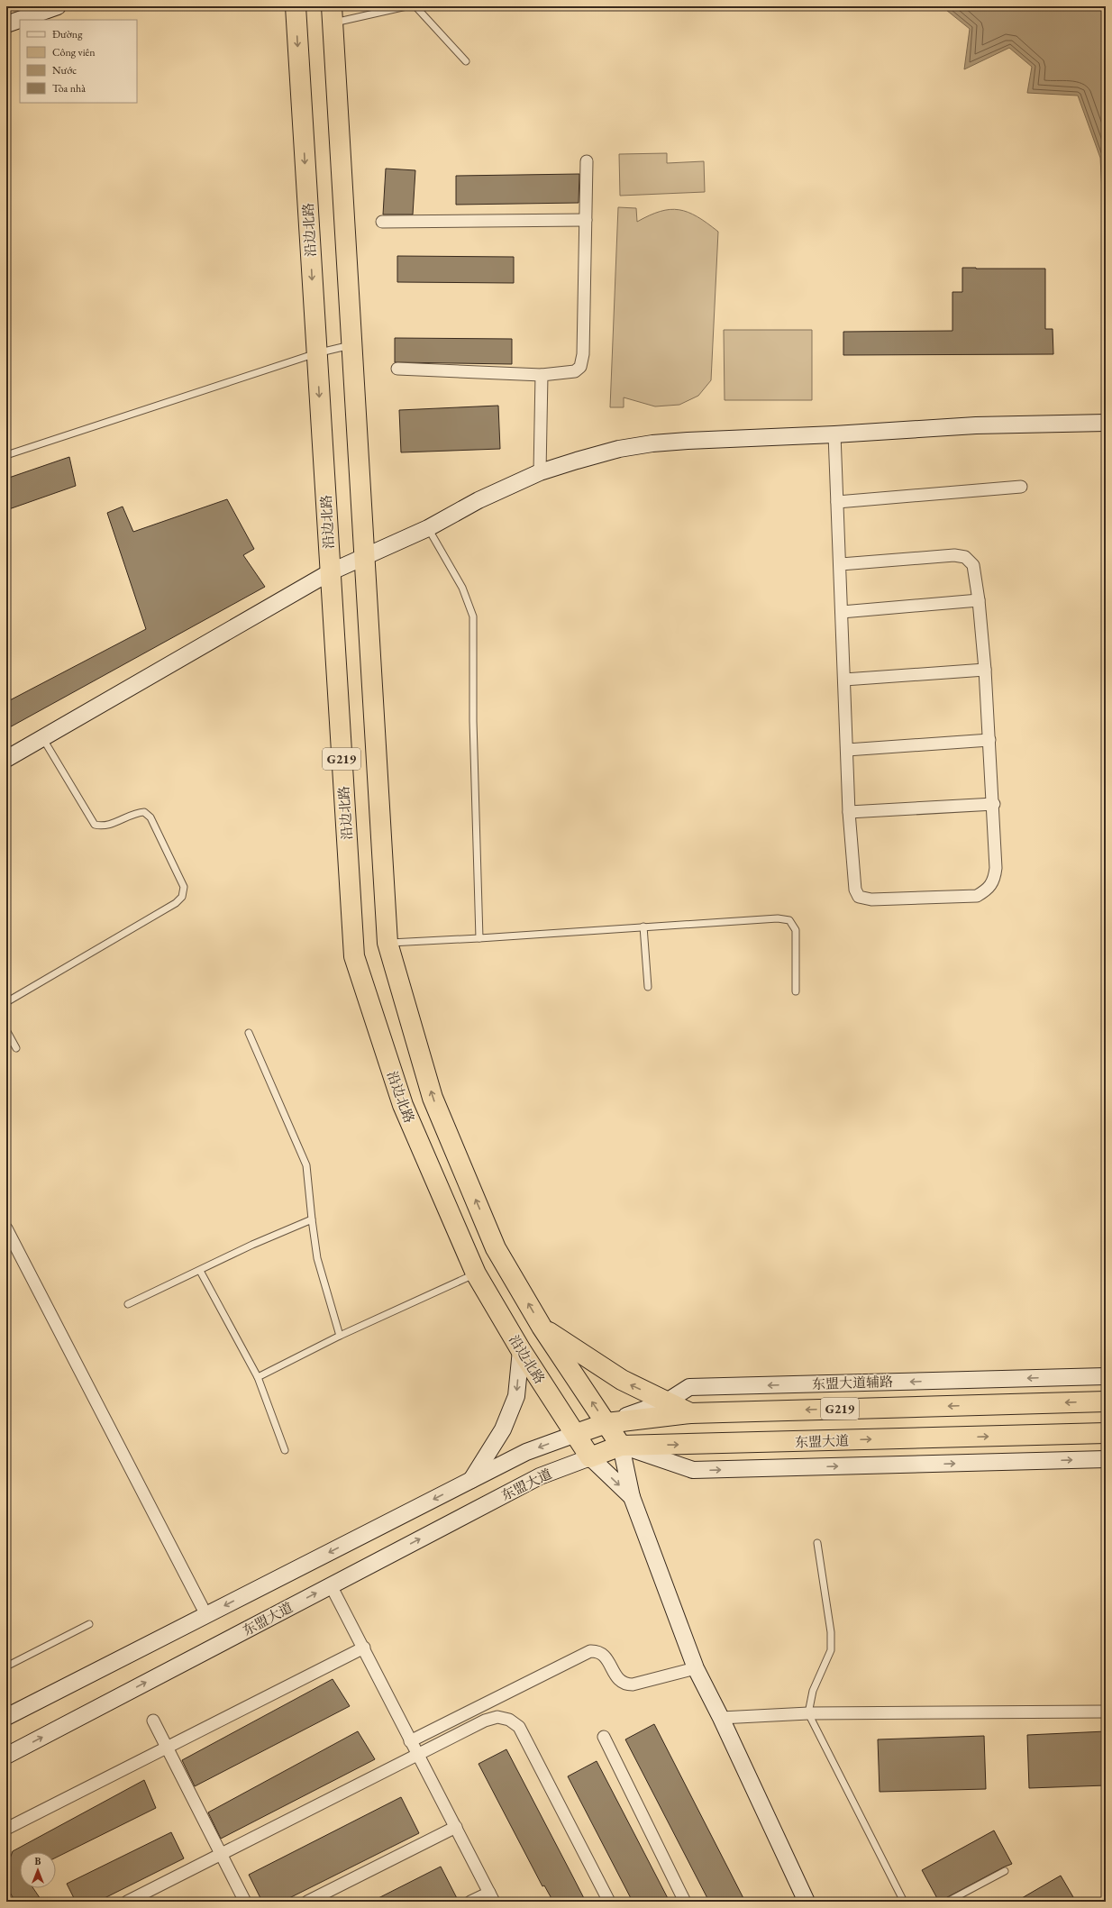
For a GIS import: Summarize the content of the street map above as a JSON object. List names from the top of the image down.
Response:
{
  "streets": {
    "highway": ["沿边北路", "G219", "东盟大道"],
    "street": ["东盟大道辅路"]
  },
  "crossings": [
    ["沿边北路", "东盟大道"],
    ["G219", "东盟大道辅路"],
    ["G219", "东盟大道"],
    ["东盟大道辅路", "东盟大道"]
  ],
  "legend": [
    "Đường",
    "Công viên",
    "Nước",
    "Tòa nhà"
  ],
  "north": "top"
}
